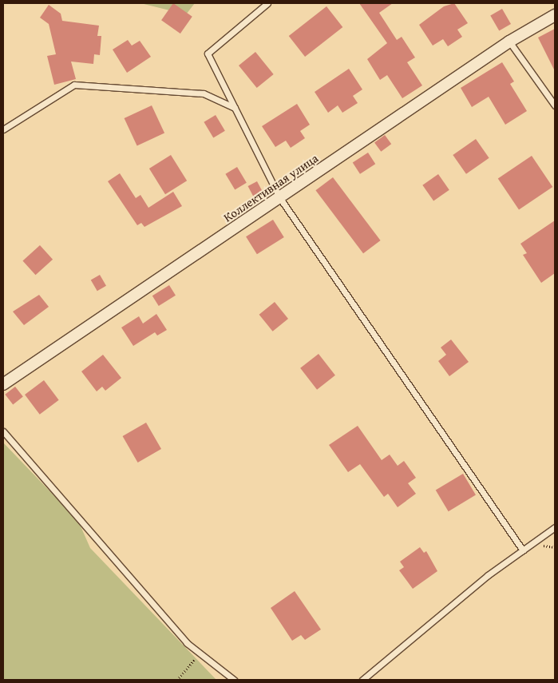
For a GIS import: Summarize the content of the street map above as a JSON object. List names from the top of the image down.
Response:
{
  "streets": {
    "street": ["Коллективная улица"]
  }
}
